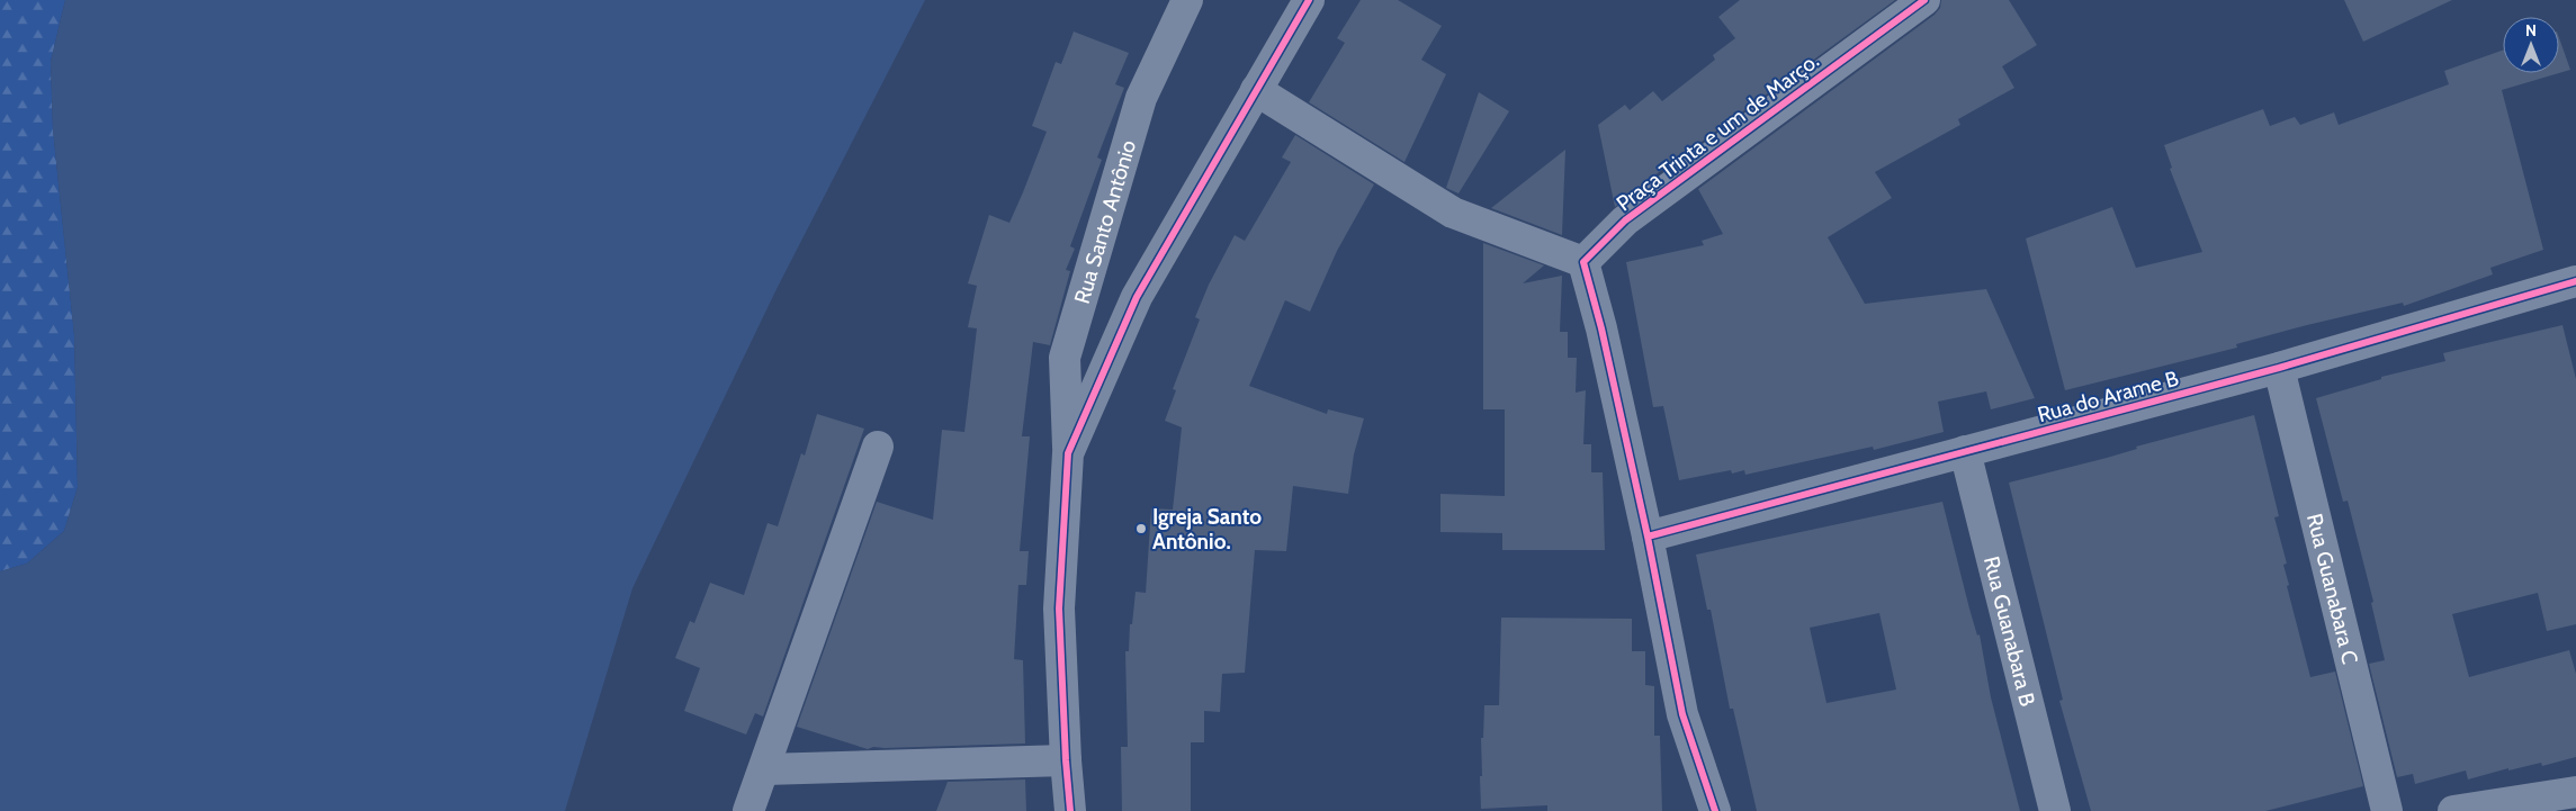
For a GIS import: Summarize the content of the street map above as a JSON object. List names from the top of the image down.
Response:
{
  "streets": {
    "street": [
      "Praça Trinta e um de Março.",
      "Rua Santo Antônio",
      "Rua do Arame B",
      "Rua Guanabara C",
      "Rua Guanabara B"
    ]
  },
  "crossings": [
    ["Rua do Arame B", "Rua Guanabara C"],
    ["Rua do Arame B", "Rua Guanabara B"]
  ],
  "places": ["Igreja Santo Antônio."],
  "north": "top"
}
